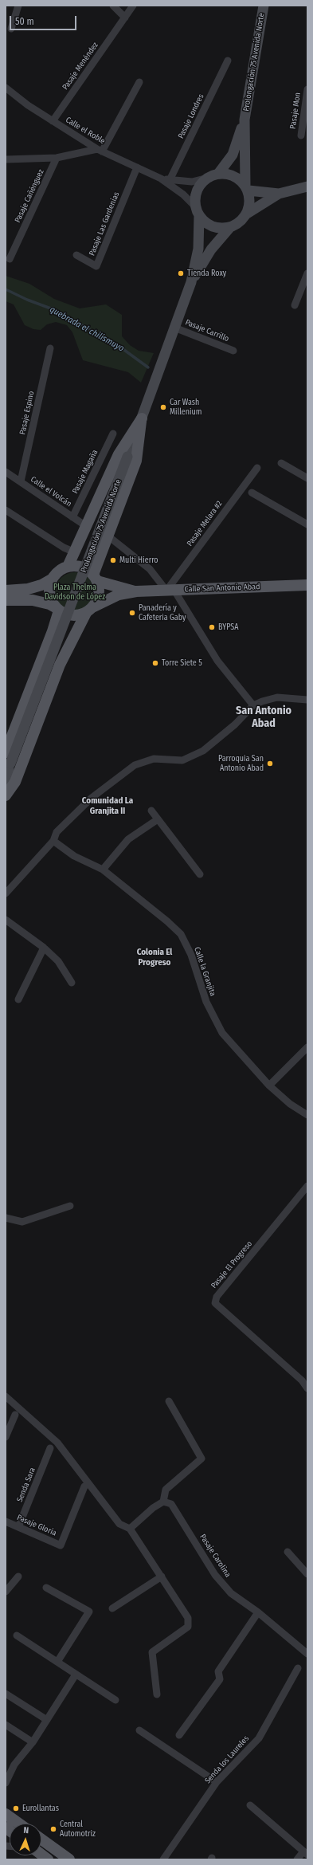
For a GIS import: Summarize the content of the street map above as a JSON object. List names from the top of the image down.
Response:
{
  "streets": {
    "main road": ["Prolongación 75 Avenida Norte", "Calle San Antonio Abad"],
    "street": [
      "Pasaje Menéndez",
      "Pasaje Mon",
      "Pasaje Londres",
      "Calle el Roble",
      "Pasaje Cañénguez",
      "Pasaje Las Gardenias",
      "Pasaje Carrillo",
      "Pasaje Espino",
      "Pasaje Magaña",
      "Calle el Volcán",
      "Pasaje Melara #2",
      "Calle la Granjita",
      "Pasaje El Progreso",
      "Senda Sara",
      "Pasaje Gloria",
      "Pasaje Carolina",
      "Senda los Laureles"
    ]
  },
  "crossings": [
    ["Prolongación 75 Avenida Norte", "Calle el Roble"],
    ["Prolongación 75 Avenida Norte", "Pasaje Carrillo"],
    ["Pasaje Menéndez", "Calle el Roble"],
    ["Pasaje Londres", "Calle el Roble"],
    ["Calle el Roble", "Pasaje Las Gardenias"],
    ["Pasaje Espino", "Calle el Volcán"],
    ["Pasaje Magaña", "Calle el Volcán"],
    ["Pasaje Melara #2", "Calle San Antonio Abad"],
    ["Senda Sara", "Pasaje Gloria"]
  ],
  "districts": ["San Antonio Abad", "Comunidad La Granjita II", "Colonia El Progreso"],
  "water": ["quebrada el chilismuyo"],
  "parks": ["Plaza Thelma Davidson de López"],
  "places": [
    "Tienda Roxy",
    "Car Wash Millenium",
    "Multi Hierro",
    "Panadería y Cafeteria Gaby",
    "BYPSA",
    "Torre Siete 5",
    "Parroquia San Antonio Abad",
    "Eurollantas",
    "Central Automotriz"
  ],
  "scale_bar": "50 m",
  "north": "top"
}
